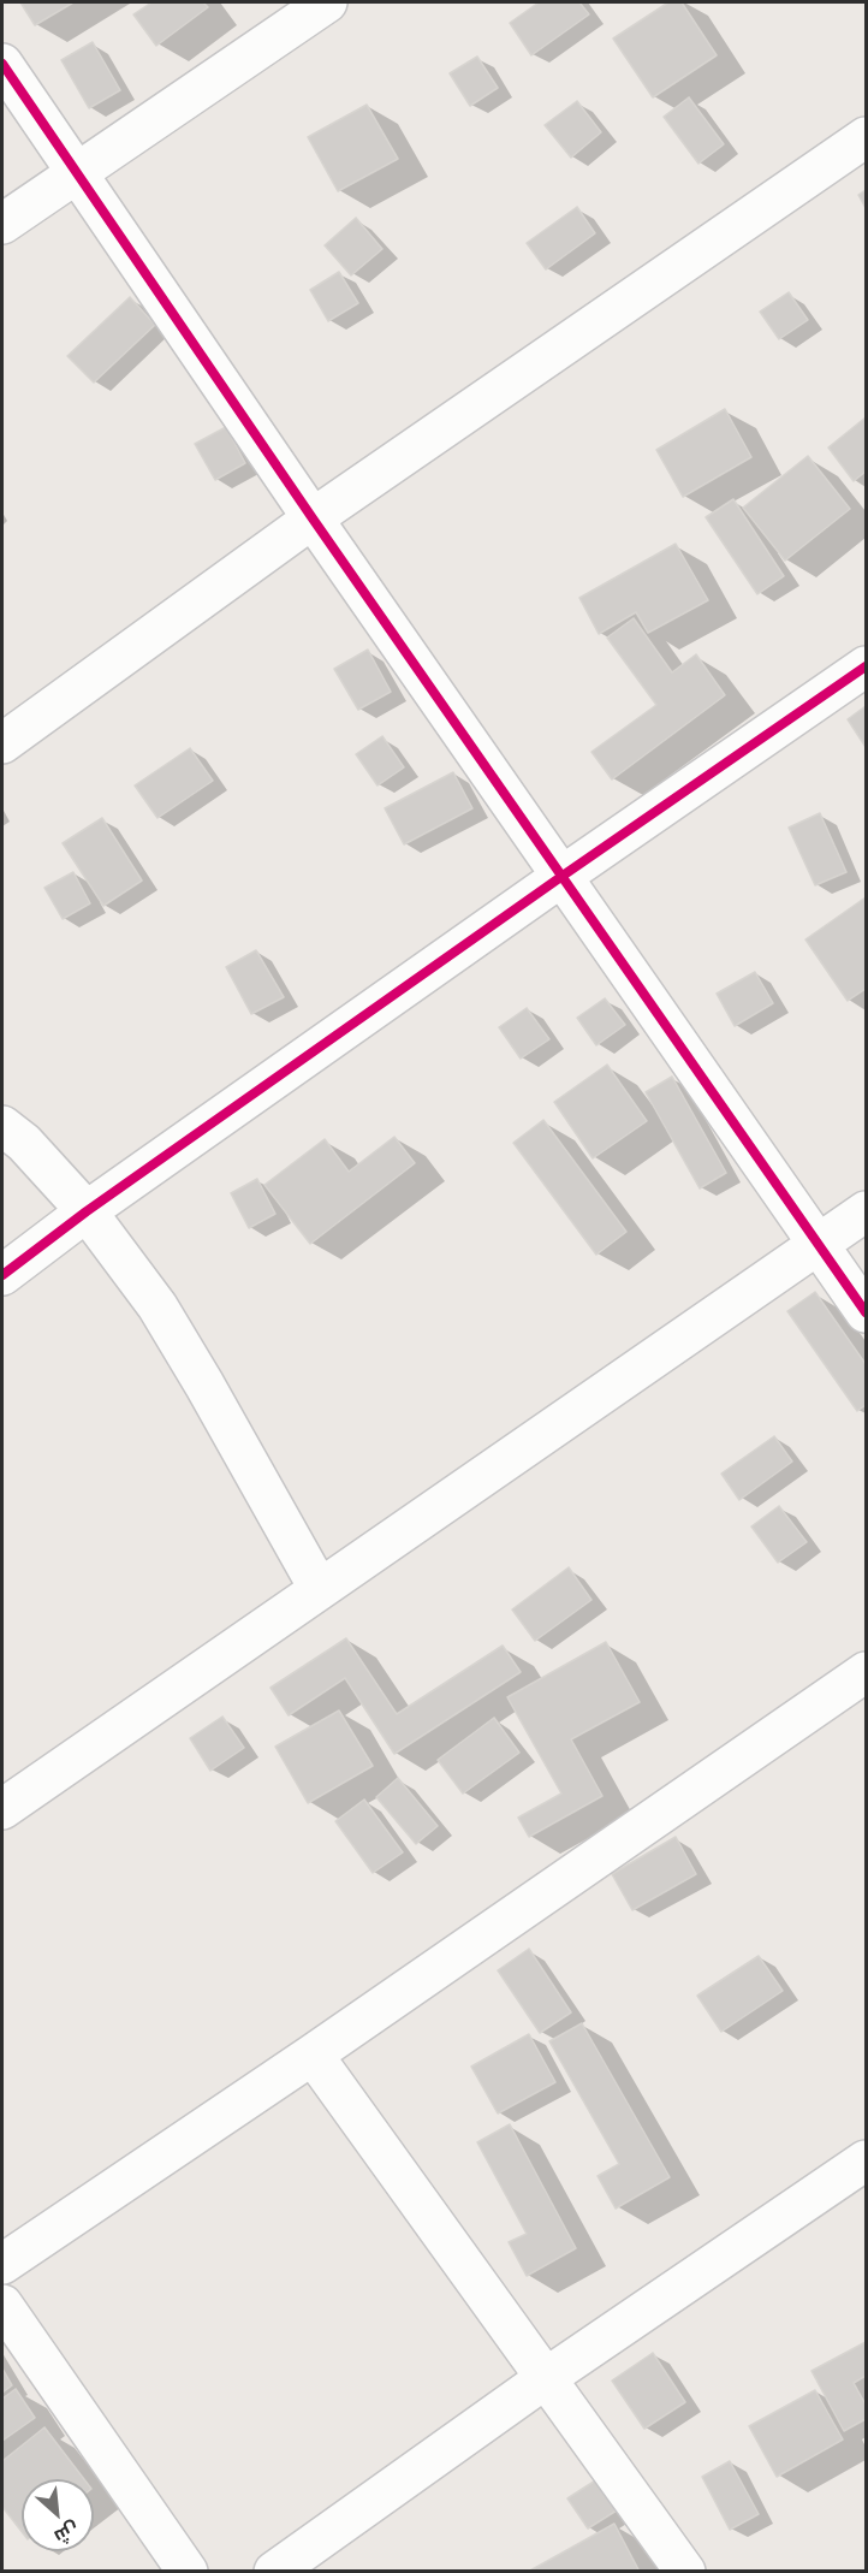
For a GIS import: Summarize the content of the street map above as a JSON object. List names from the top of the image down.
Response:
{
  "north": "bottom right"
}
